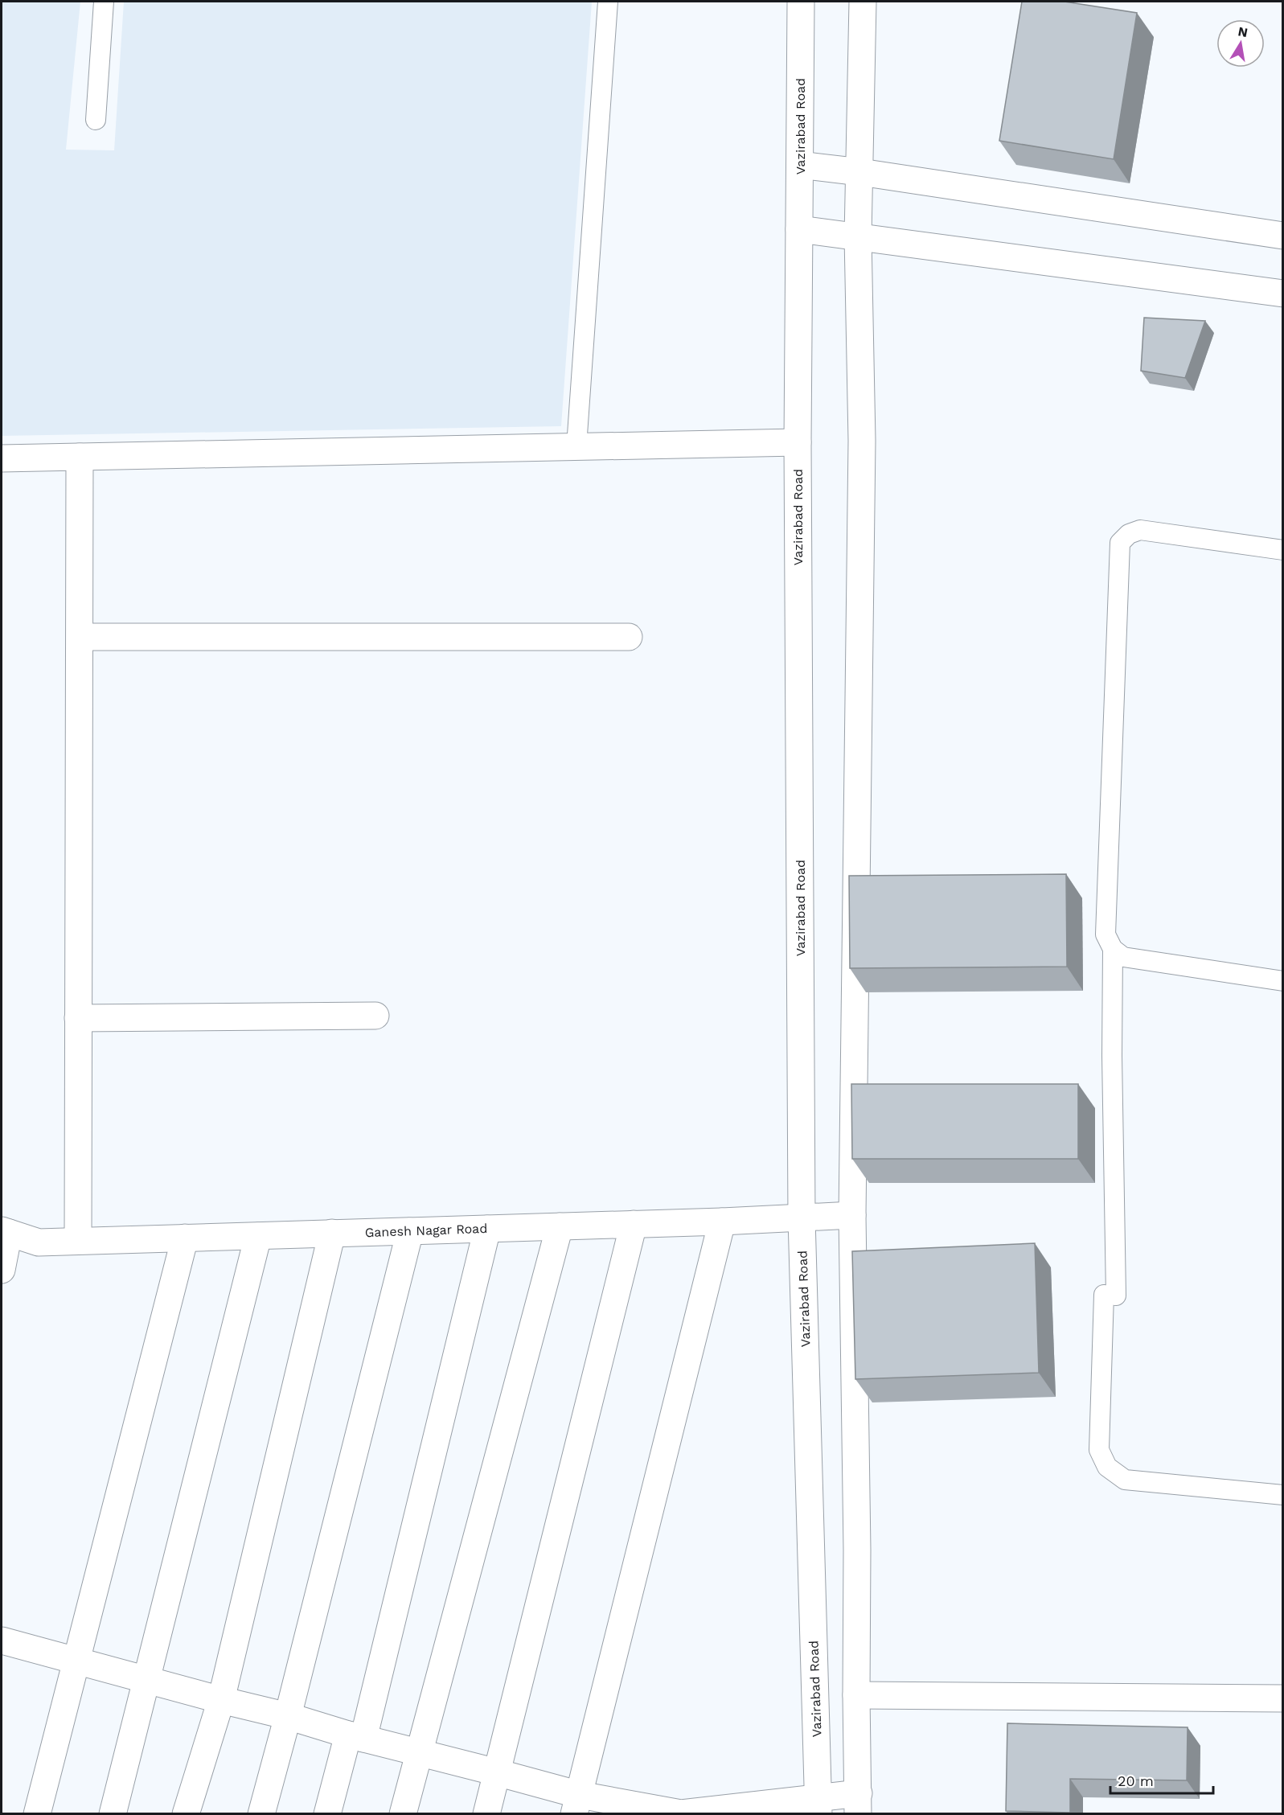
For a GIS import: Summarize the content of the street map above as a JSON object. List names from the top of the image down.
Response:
{
  "streets": {
    "street": ["Vazirabad Road", "Ganesh Nagar Road"]
  },
  "crossings": [
    ["Vazirabad Road", "Ganesh Nagar Road"]
  ],
  "scale_bar": "20 m",
  "north": "top"
}
